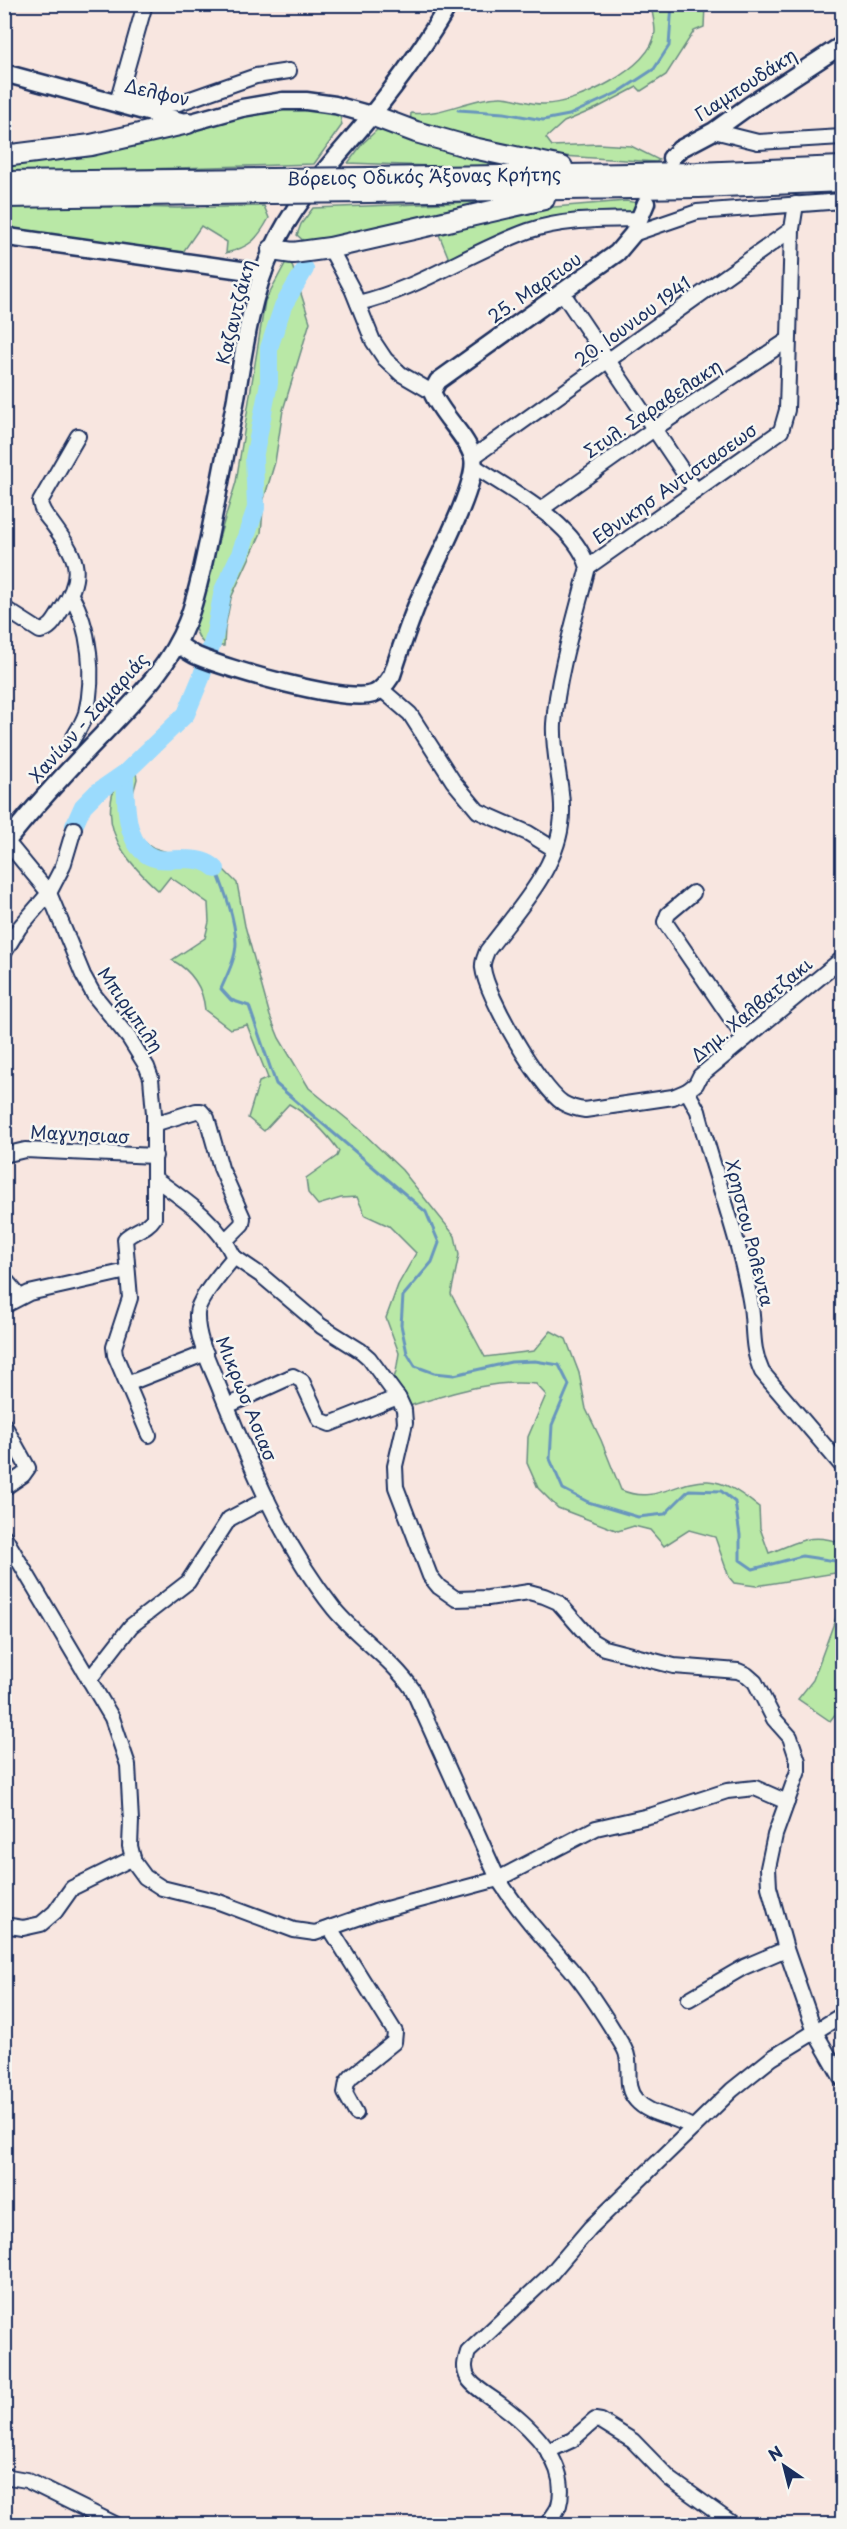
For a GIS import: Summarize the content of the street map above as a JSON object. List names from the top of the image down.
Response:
{
  "streets": {
    "highway": ["Βόρειος Οδικός Άξονας Κρήτης"],
    "main road": [
      "Γιαμπουδάκη",
      "Δελφον",
      "25. Μαρτιου",
      "Καζαντζάκη",
      "Χανίων - Σαμαριάς"
    ],
    "street": [
      "20. Ιουνιου 1941",
      "Στυλ. Σαραβελακη",
      "Εθνικησ Αντιστασεωσ",
      "Μπιρμπιλη",
      "Δημ. Χαλβατζακι",
      "Μαγνησιασ",
      "Χρηστου Ρολεντα",
      "Μικρωσ Ασιασ"
    ]
  },
  "crossings": [
    ["Δελφον", "Καζαντζάκη"],
    ["Καζαντζάκη", "Χανίων - Σαμαριάς"],
    ["Στυλ. Σαραβελακη", "Εθνικησ Αντιστασεωσ"],
    ["Χανίων - Σαμαριάς", "Μπιρμπιλη"],
    ["Μπιρμπιλη", "Μαγνησιασ"],
    ["Δημ. Χαλβατζακι", "Χρηστου Ρολεντα"]
  ],
  "north": "top left"
}
